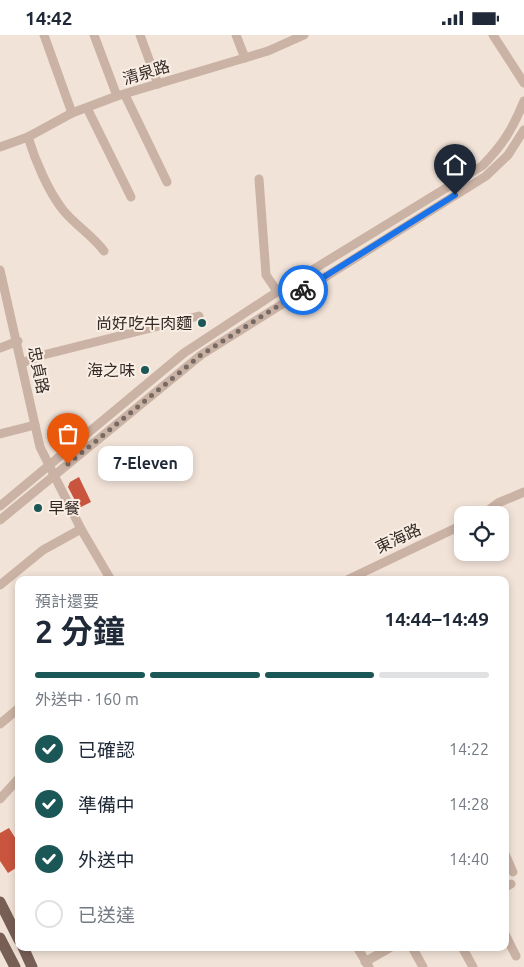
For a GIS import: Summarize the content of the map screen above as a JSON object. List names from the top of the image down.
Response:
{
  "streets": {
    "street": ["清泉路", "忠貞路", "東海路"]
  },
  "places": [
    "尚好吃牛肉麵",
    "海之味",
    "7-Eleven",
    "早餐"
  ],
  "page": {
    "status": "14:42",
    "bubble": "7-Eleven",
    "heading": ["2 分鐘", "預計還要", "14:44–14:49"],
    "bar": "外送中 · 160 m",
    "list": [
      ["已確認", "14:22"],
      ["準備中", "14:28"],
      ["外送中", "14:40"],
      "已送達"
    ]
  }
}
